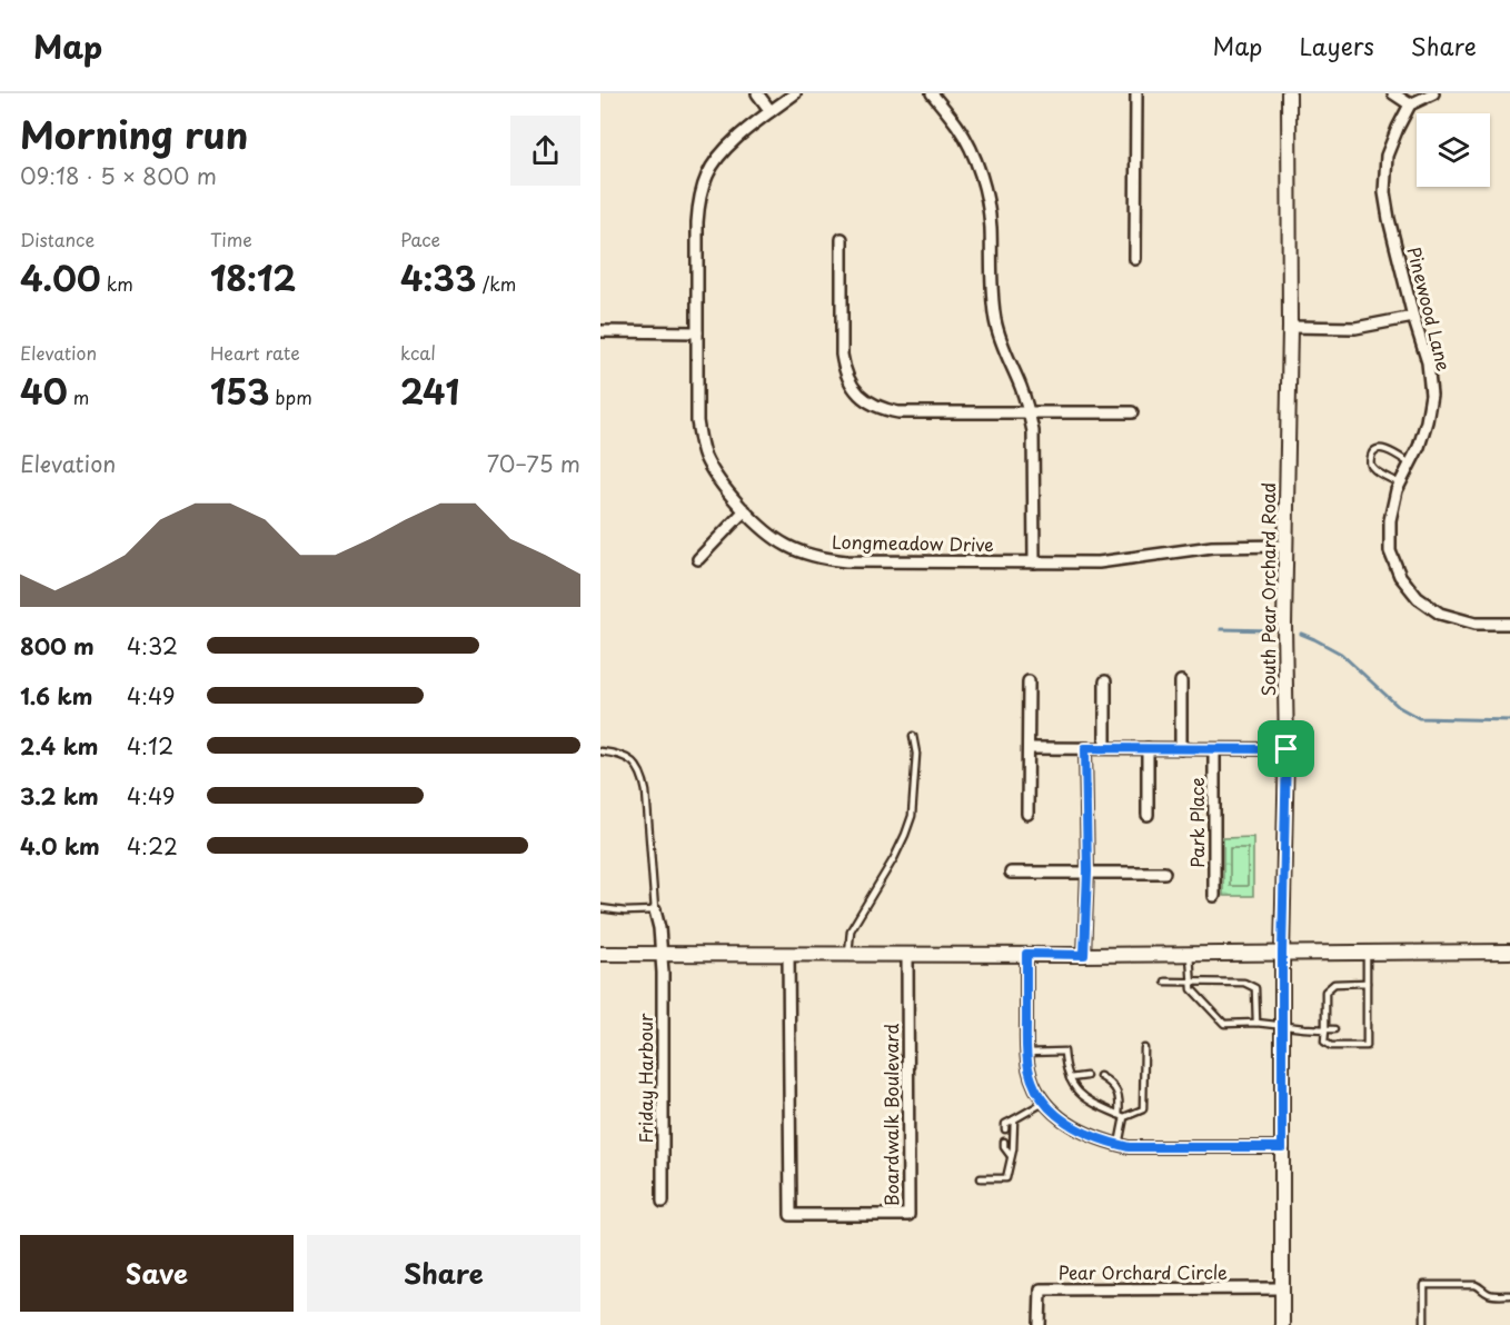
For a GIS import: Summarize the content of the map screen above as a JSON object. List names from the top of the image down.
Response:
{
  "streets": {
    "street": [
      "Pinewood Lane",
      "Longmeadow Drive",
      "South Pear Orchard Road",
      "Park Place",
      "Friday Harbour",
      "Boardwalk Boulevard",
      "Pear Orchard Circle"
    ]
  },
  "crossings": [
    ["Longmeadow Drive", "South Pear Orchard Road"],
    ["South Pear Orchard Road", "Pear Orchard Circle"]
  ],
  "page": {
    "header": "Map",
    "nav": ["Map", "Layers", "Share"],
    "heading": ["Morning run", "09:18 · 5 × 800 m"],
    "stats": [
      ["Distance", "4.00 km"],
      ["Time", "18:12"],
      ["Pace", "4:33 /km"],
      ["Elevation", "40 m"],
      ["Heart rate", "153 bpm"],
      ["kcal", "241"]
    ],
    "chart": ["Elevation", "70–75 m"],
    "list": [
      {
        "name": "800 m",
        "note": "4:32"
      },
      {
        "name": "1.6 km",
        "note": "4:49"
      },
      {
        "name": "2.4 km",
        "note": "4:12"
      },
      {
        "name": "3.2 km",
        "note": "4:49"
      },
      {
        "name": "4.0 km",
        "note": "4:22"
      }
    ],
    "buttons": ["Save", "Share"]
  }
}
